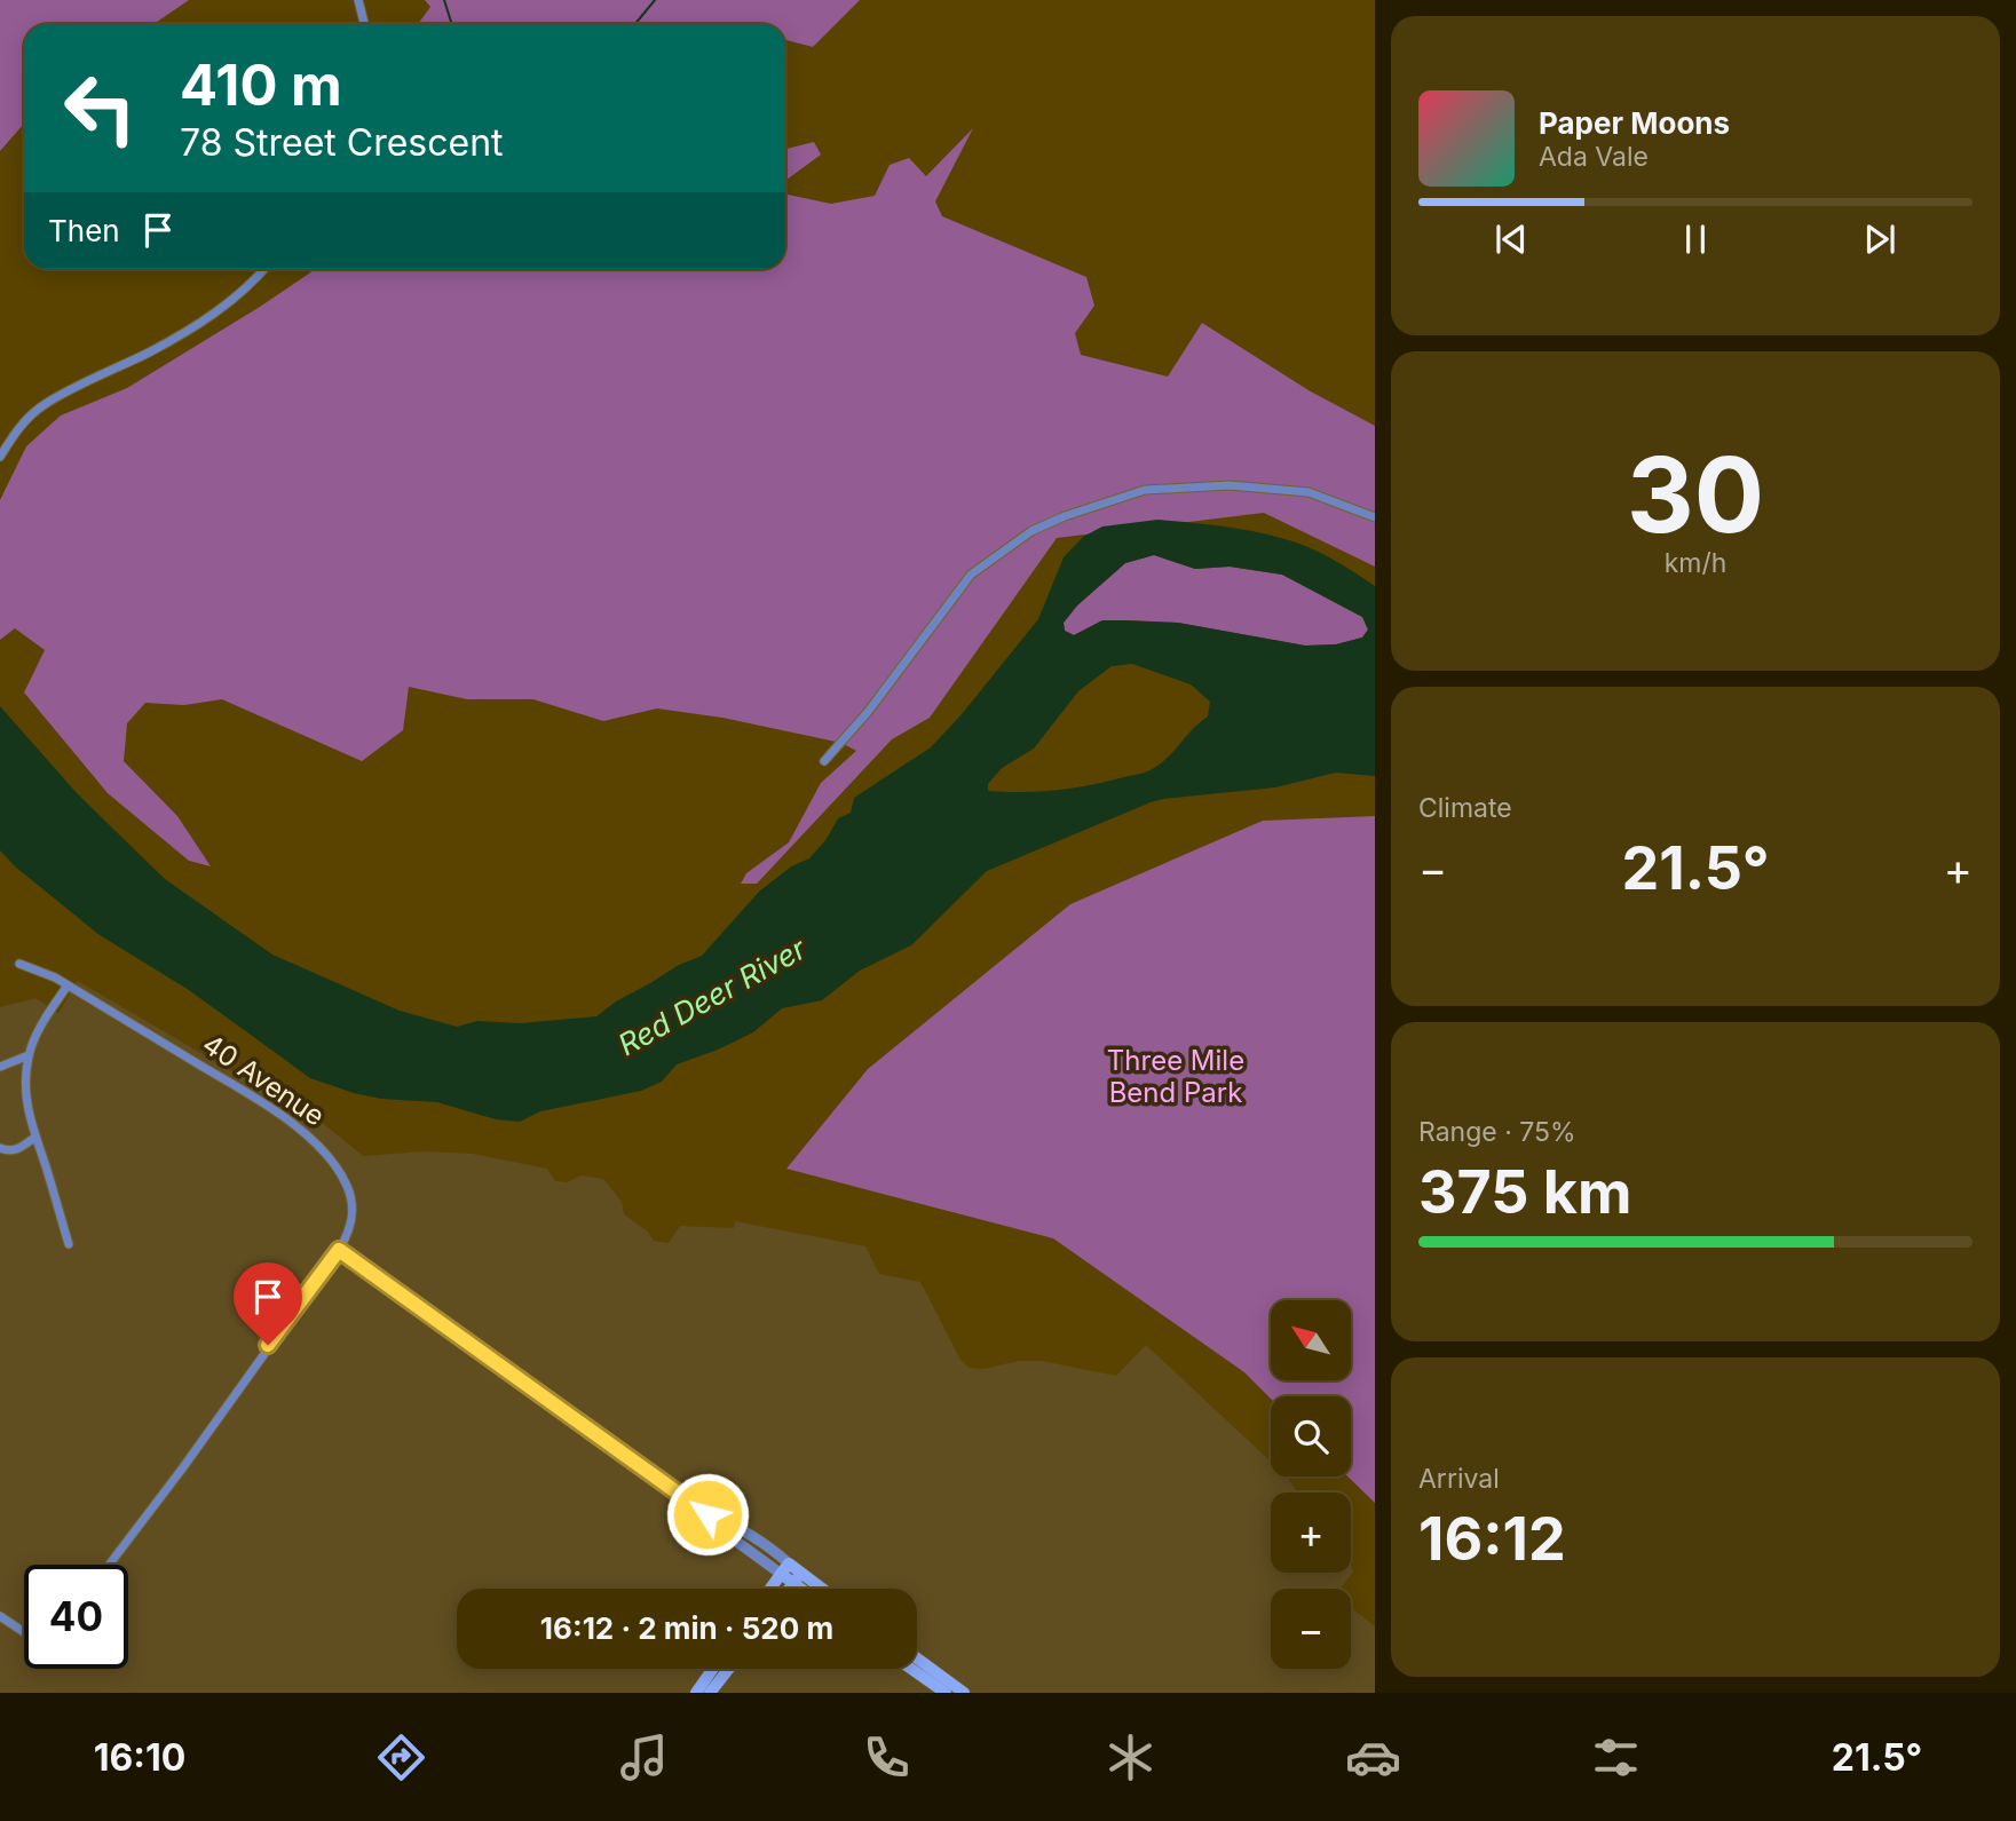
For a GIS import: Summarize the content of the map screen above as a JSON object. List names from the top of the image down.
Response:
{
  "streets": {
    "street": ["40 Avenue"]
  },
  "water": ["Red Deer River"],
  "parks": ["Three Mile Bend Park"],
  "north": "top left",
  "page": {
    "turn": ["410 m", "78 Street Crescent"],
    "song": ["Paper Moons", "Ada Vale"],
    "then": "Then",
    "tile": [
      ["30", "km/h"],
      "Climate",
      ["Range · 75%", "375 km"],
      ["Arrival", "16:12"]
    ],
    "heat": ["−", "21.5°", "+"],
    "map_buttons": ["+", "−"],
    "limit": "40",
    "trip": "16:12 · 2 min · 520 m",
    "tabs": ["16:10", "21.5°"]
  }
}
